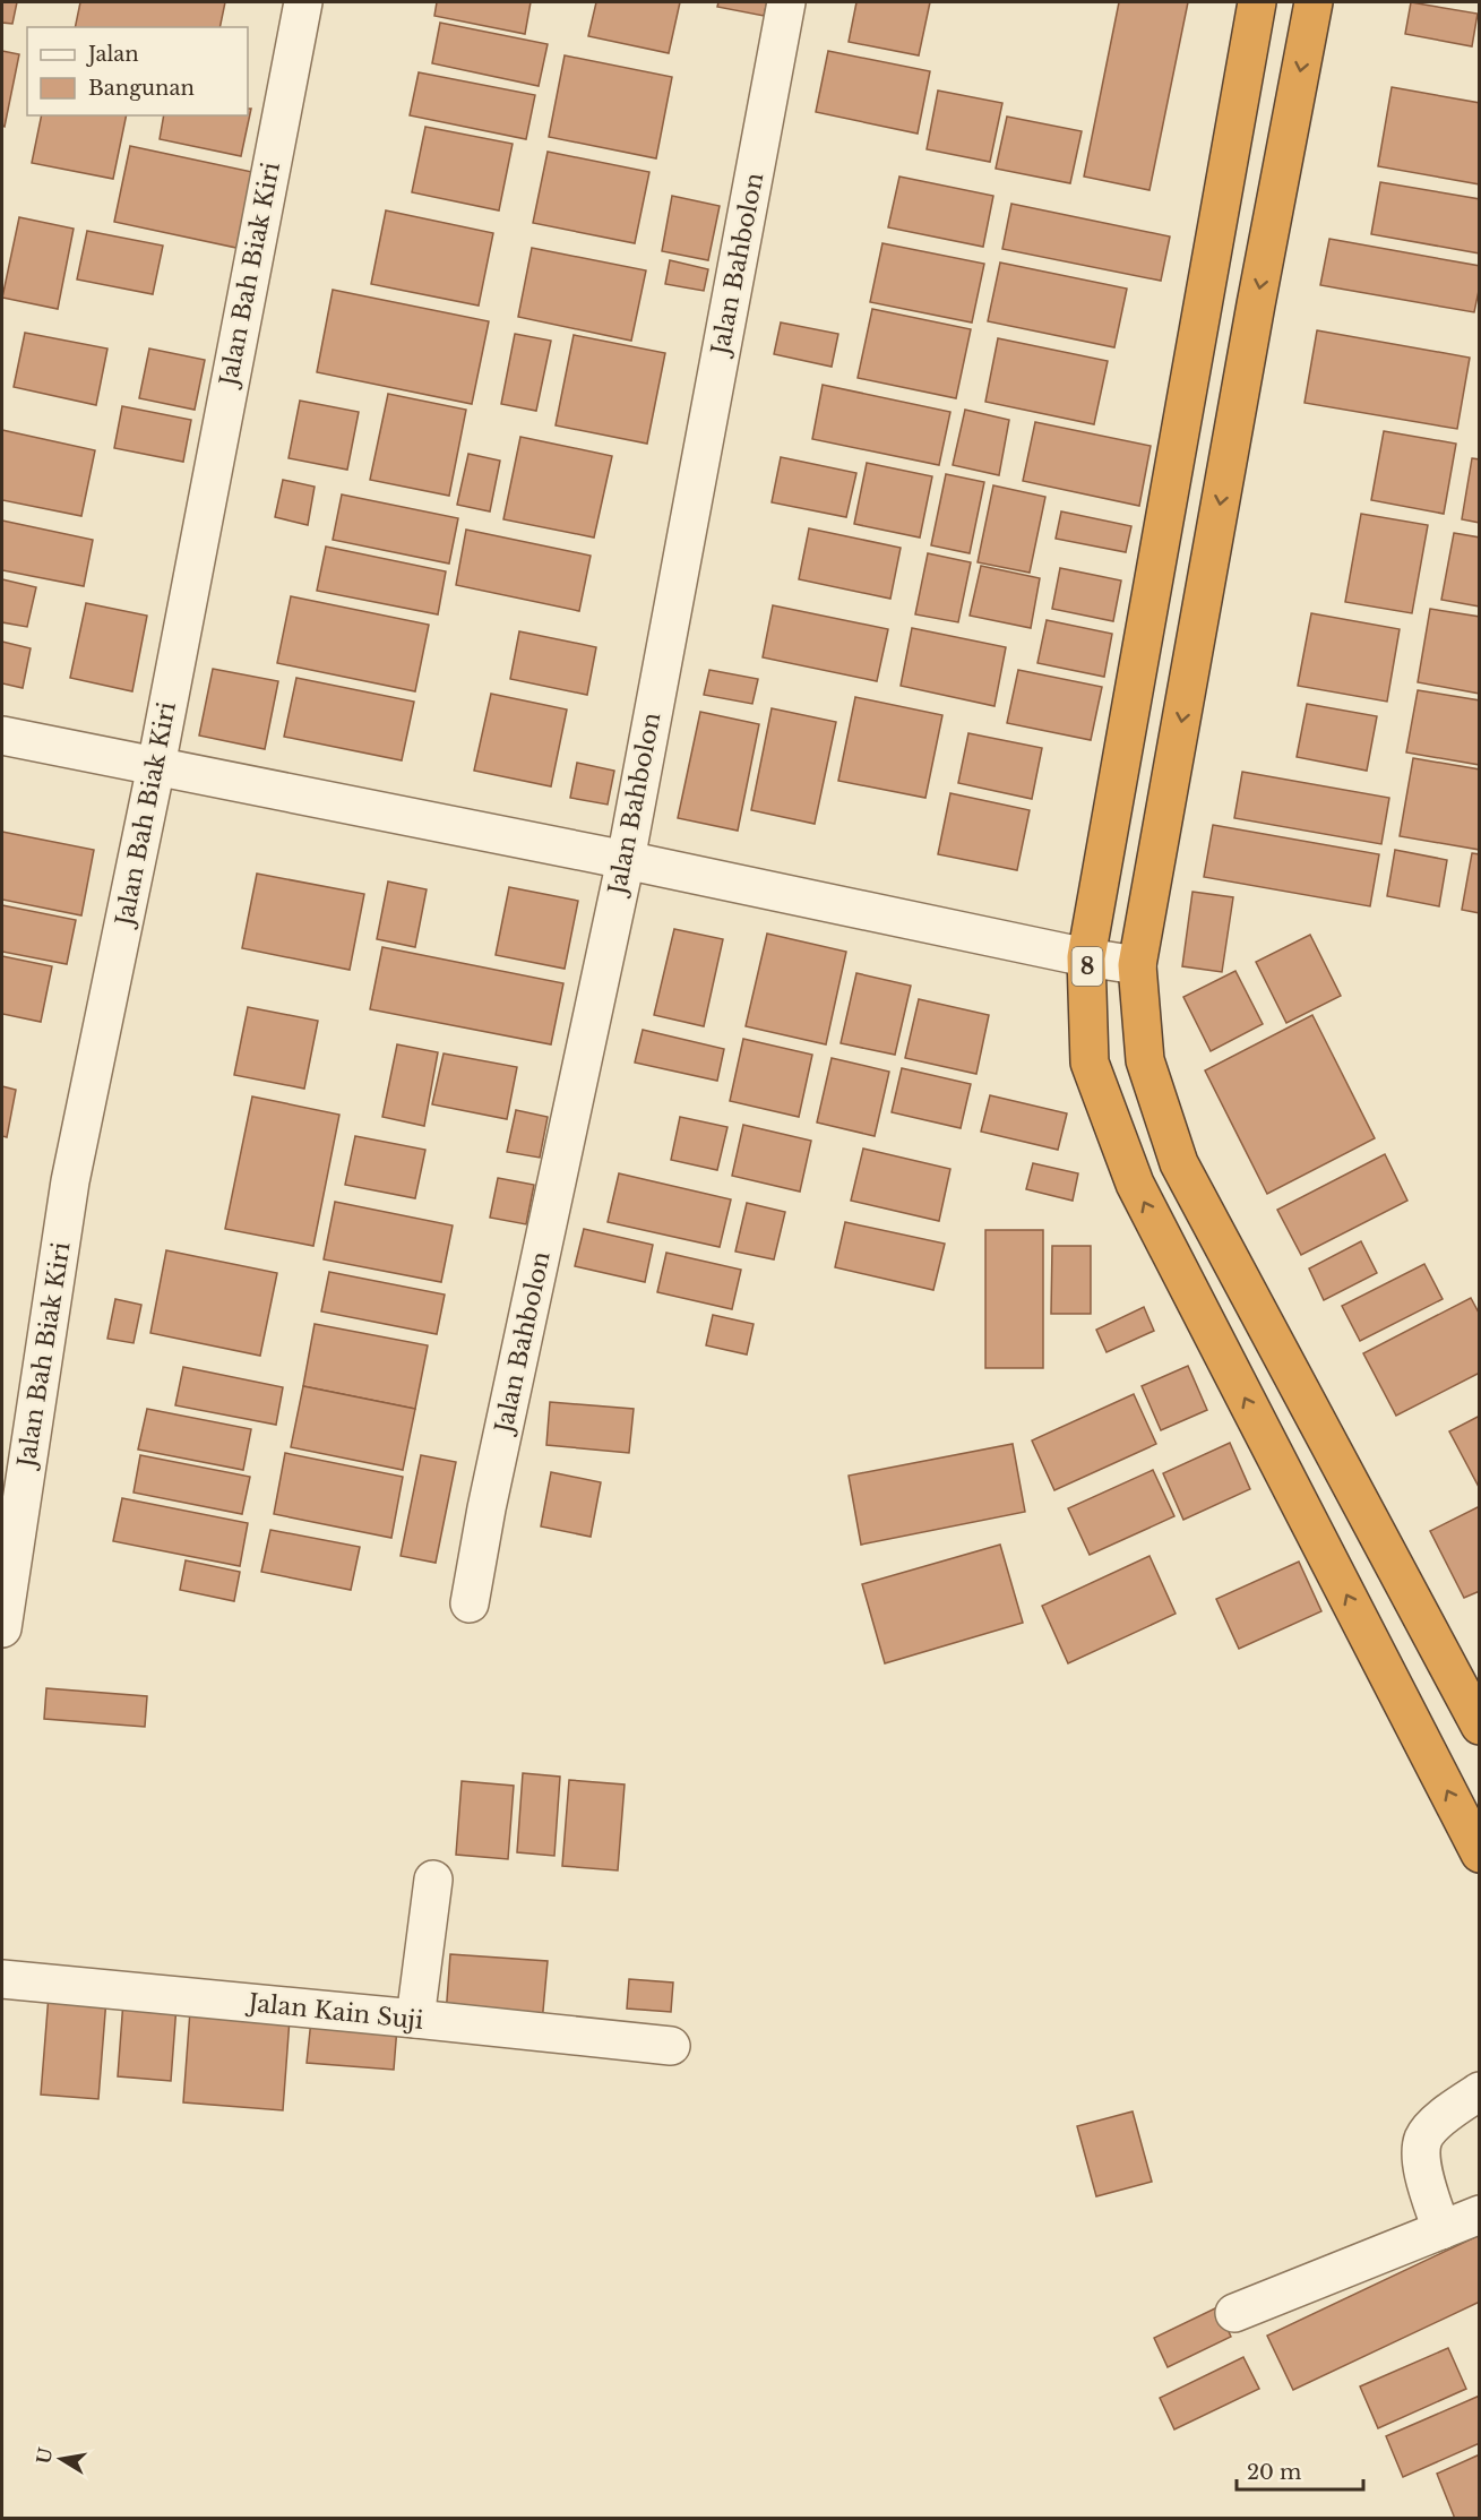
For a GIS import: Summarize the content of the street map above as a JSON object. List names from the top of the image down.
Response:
{
  "streets": {
    "highway": ["8"],
    "street": ["Jalan Bahbolon", "Jalan Bah Biak Kiri", "Jalan Kain Suji"]
  },
  "legend": ["Jalan", "Bangunan"],
  "scale_bar": "20 m",
  "north": "left"
}
